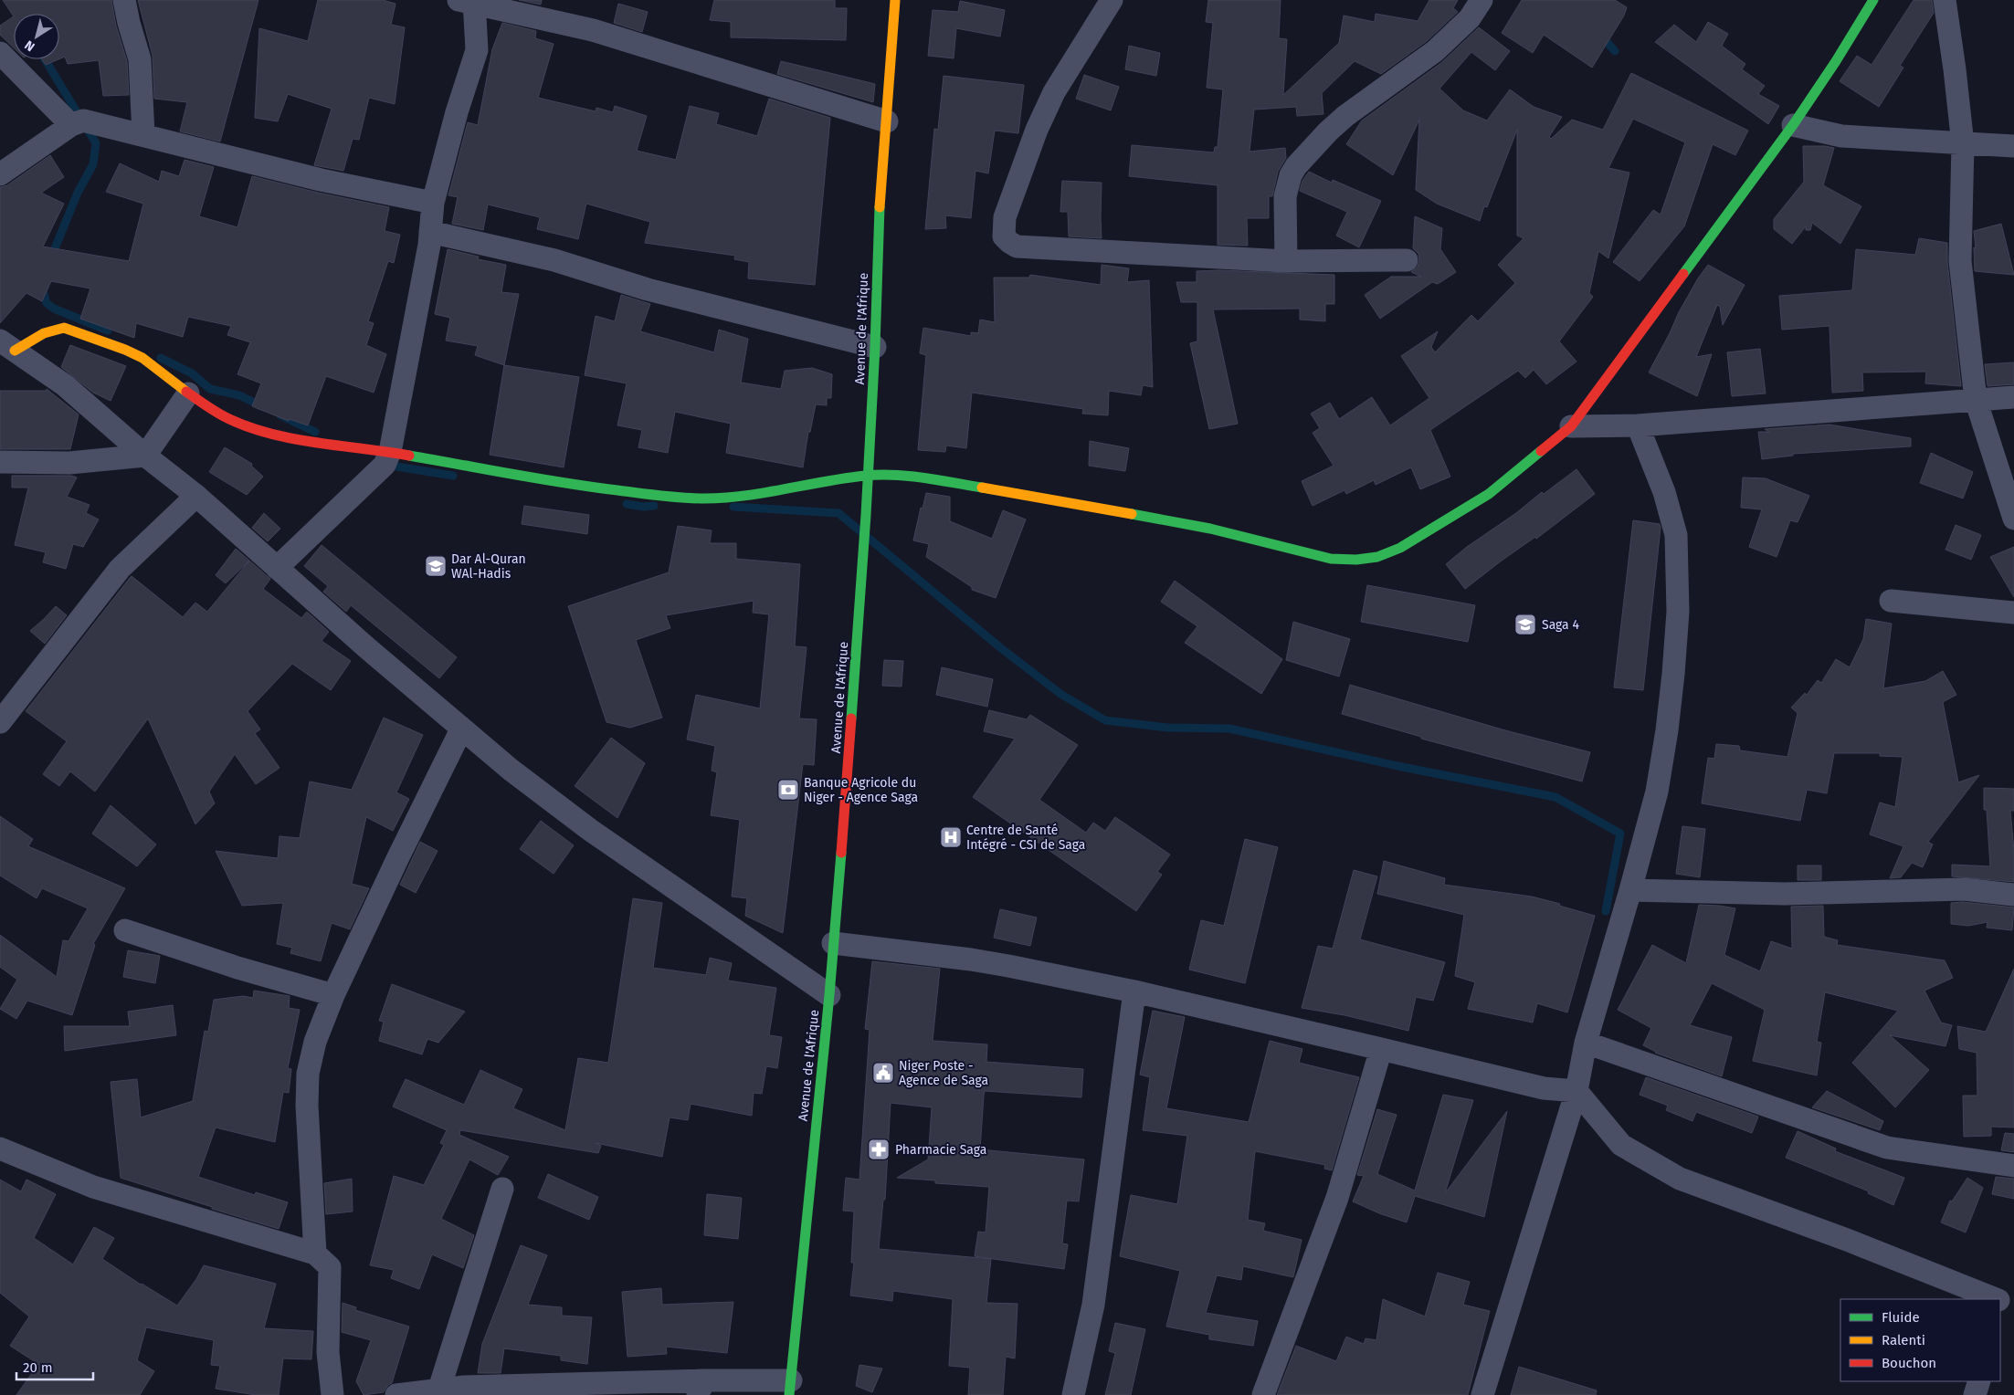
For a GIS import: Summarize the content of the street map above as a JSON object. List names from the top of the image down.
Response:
{
  "streets": {
    "street": ["Avenue de l'Afrique"]
  },
  "places": {
    "school or university": ["Dar Al-Quran WAl-Hadis", "Saga 4"],
    "bank": ["Banque Agricole du Niger - Agence Saga"],
    "hospital": ["Centre de Santé Intégré - CSI de Saga"],
    "public building": ["Niger Poste - Agence de Saga"],
    "pharmacy": ["Pharmacie Saga"]
  },
  "legend": ["Fluide", "Ralenti", "Bouchon"],
  "scale_bar": "20 m",
  "north": "bottom left"
}
